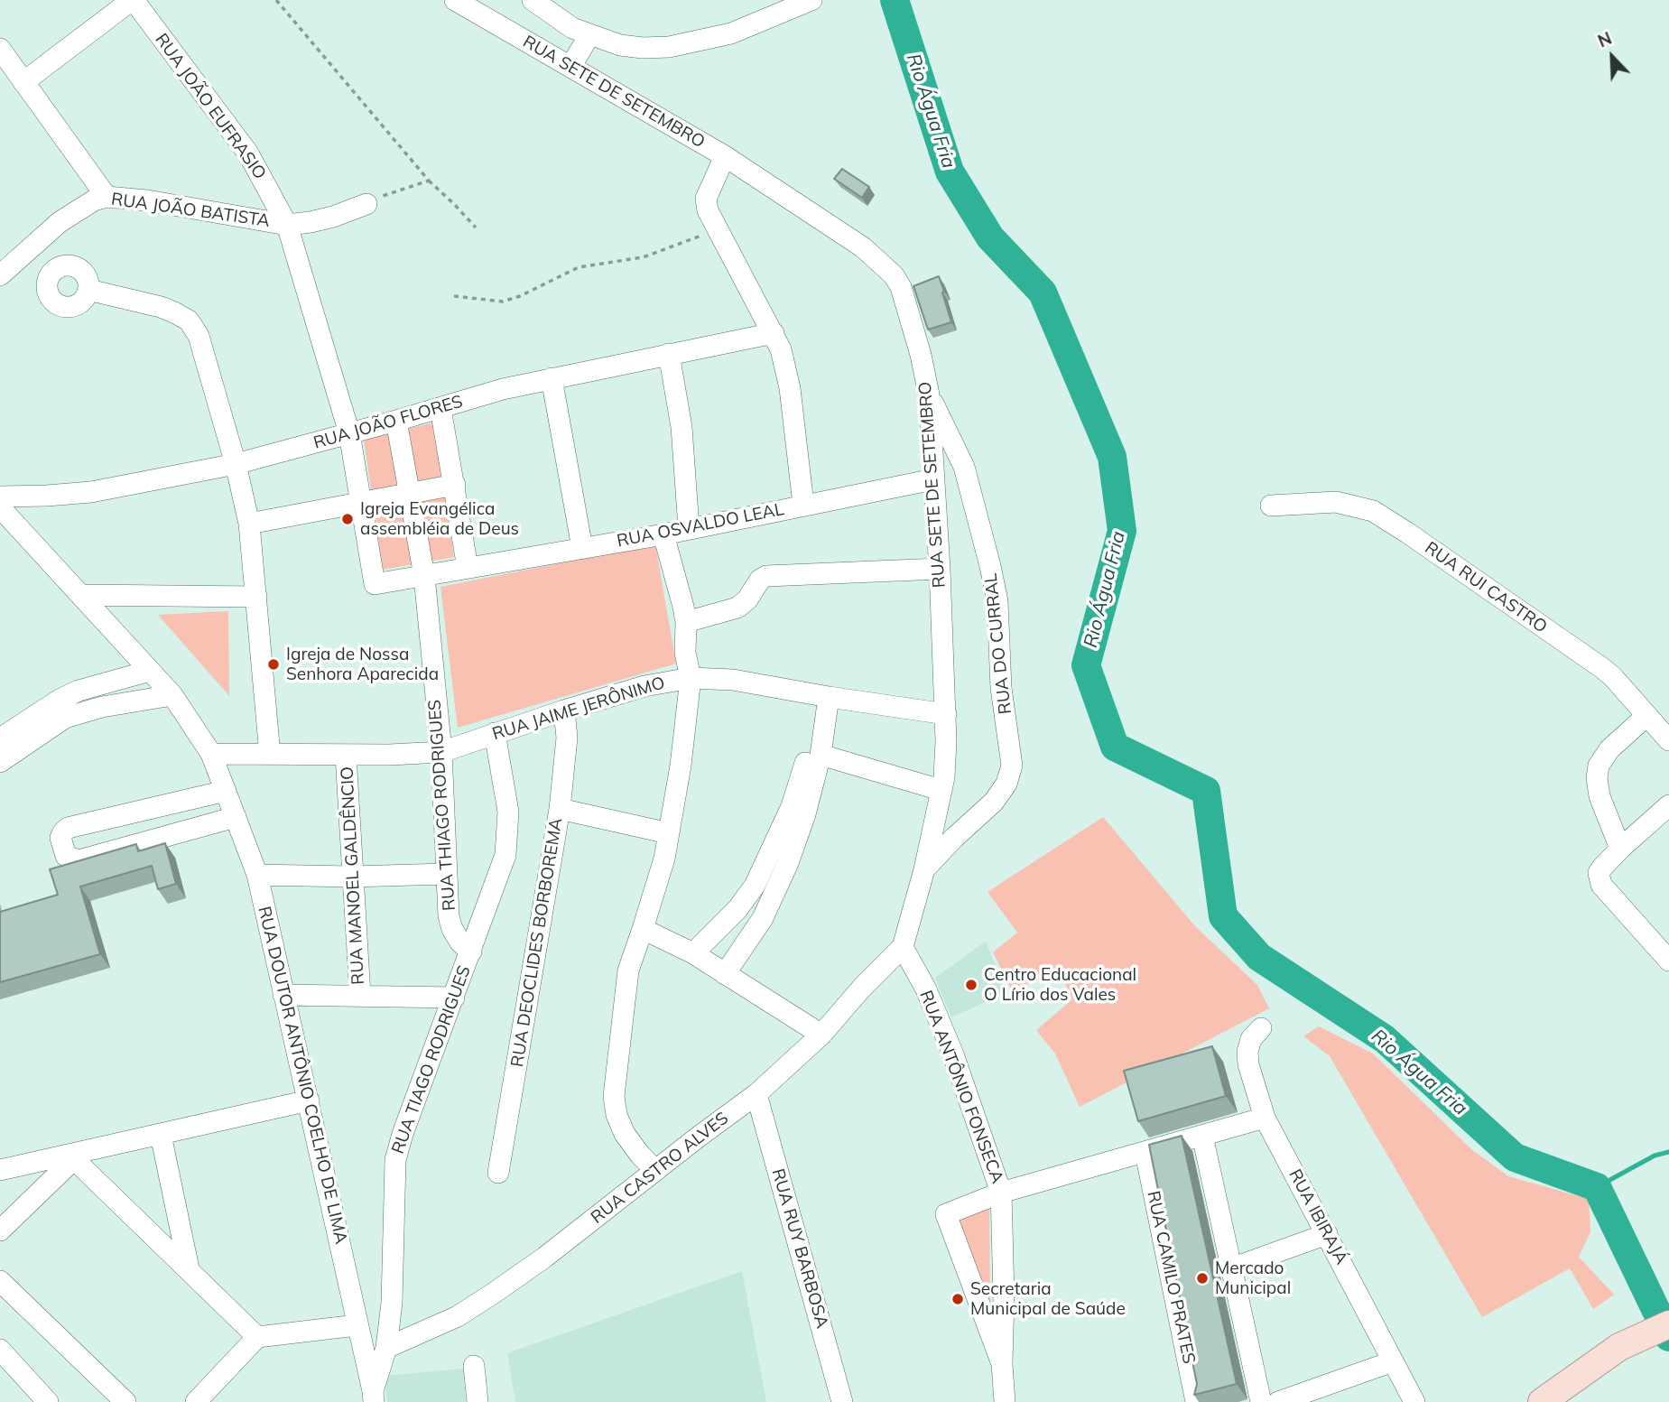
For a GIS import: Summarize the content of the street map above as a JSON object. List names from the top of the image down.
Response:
{
  "streets": {
    "street": [
      "RUA SETE DE SETEMBRO",
      "RUA JOÃO EUFRASIO",
      "RUA JOÃO BATISTA",
      "RUA JOÃO FLORES",
      "RUA OSVALDO LEAL",
      "RUA RUI CASTRO",
      "RUA DO CURRAL",
      "RUA JAIME JERÔNIMO",
      "RUA THIAGO RODRIGUES",
      "RUA MANOEL GALDÊNCIO",
      "RUA DEOCLIDES BORBOREMA",
      "RUA TIAGO RODRIGUES",
      "RUA DOUTOR ANTÔNIO COELHO DE LIMA",
      "RUA ANTÔNIO FONSECA",
      "RUA CASTRO ALVES",
      "RUA IBIRAJÁ",
      "RUA RUY BARBOSA",
      "RUA CAMILO PRATES"
    ]
  },
  "crossings": [
    ["RUA SETE DE SETEMBRO", "RUA OSVALDO LEAL"],
    ["RUA SETE DE SETEMBRO", "RUA DO CURRAL"],
    ["RUA SETE DE SETEMBRO", "RUA JAIME JERÔNIMO"],
    ["RUA SETE DE SETEMBRO", "RUA ANTÔNIO FONSECA"],
    ["RUA SETE DE SETEMBRO", "RUA CASTRO ALVES"],
    ["RUA JOÃO EUFRASIO", "RUA JOÃO BATISTA"],
    ["RUA JOÃO EUFRASIO", "RUA JOÃO FLORES"],
    ["RUA JOÃO EUFRASIO", "RUA OSVALDO LEAL"],
    ["RUA JOÃO FLORES", "RUA THIAGO RODRIGUES"],
    ["RUA OSVALDO LEAL", "RUA THIAGO RODRIGUES"],
    ["RUA JAIME JERÔNIMO", "RUA THIAGO RODRIGUES"],
    ["RUA JAIME JERÔNIMO", "RUA MANOEL GALDÊNCIO"],
    ["RUA JAIME JERÔNIMO", "RUA DEOCLIDES BORBOREMA"],
    ["RUA JAIME JERÔNIMO", "RUA TIAGO RODRIGUES"],
    ["RUA JAIME JERÔNIMO", "RUA DOUTOR ANTÔNIO COELHO DE LIMA"],
    ["RUA THIAGO RODRIGUES", "RUA TIAGO RODRIGUES"],
    ["RUA TIAGO RODRIGUES", "RUA DOUTOR ANTÔNIO COELHO DE LIMA"],
    ["RUA TIAGO RODRIGUES", "RUA CASTRO ALVES"],
    ["RUA ANTÔNIO FONSECA", "RUA CASTRO ALVES"],
    ["RUA CASTRO ALVES", "RUA RUY BARBOSA"]
  ],
  "water": ["Rio Água Fria"],
  "places": [
    "Igreja Evangélica assembléia de Deus",
    "Igreja de Nossa Senhora Aparecida",
    "Centro Educacional O Lírio dos Vales",
    "Mercado Municipal",
    "Secretaria Municipal de Saúde"
  ],
  "north": "top left"
}
